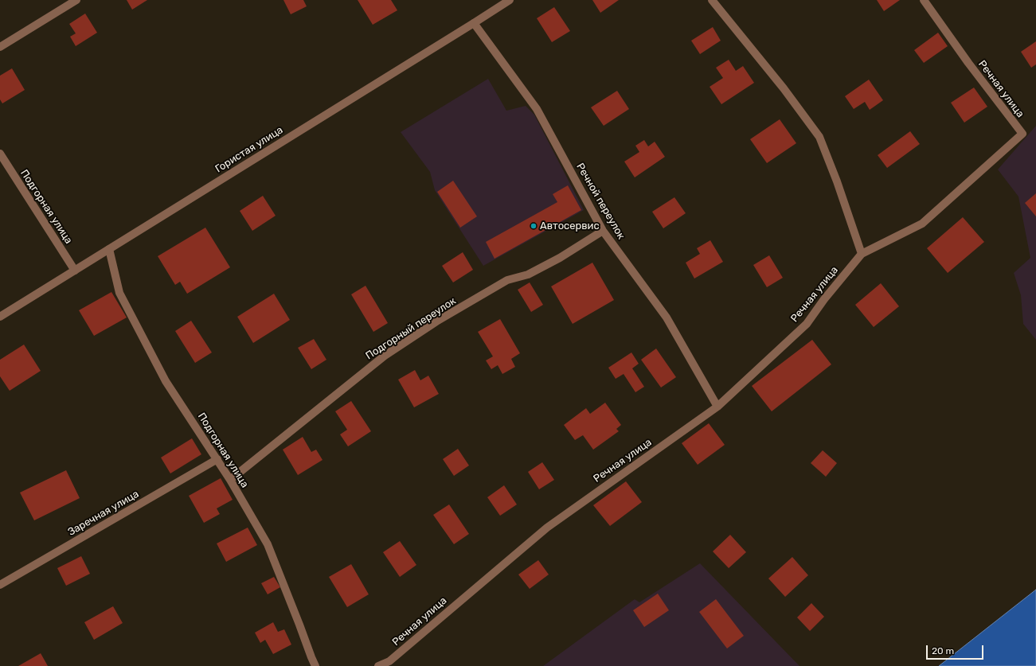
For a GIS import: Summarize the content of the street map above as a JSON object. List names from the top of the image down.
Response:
{
  "streets": {
    "street": [
      "Речная улица",
      "Гористая улица",
      "Речной переулок",
      "Подгорная улица",
      "Подгорный переулок",
      "Заречная улица"
    ]
  },
  "crossings": [
    ["Речная улица", "Речной переулок"],
    ["Гористая улица", "Речной переулок"],
    ["Гористая улица", "Подгорная улица"],
    ["Речной переулок", "Подгорный переулок"],
    ["Подгорная улица", "Подгорный переулок"],
    ["Подгорная улица", "Заречная улица"]
  ],
  "places": ["Автосервис"],
  "scale_bar": "20 m"
}
